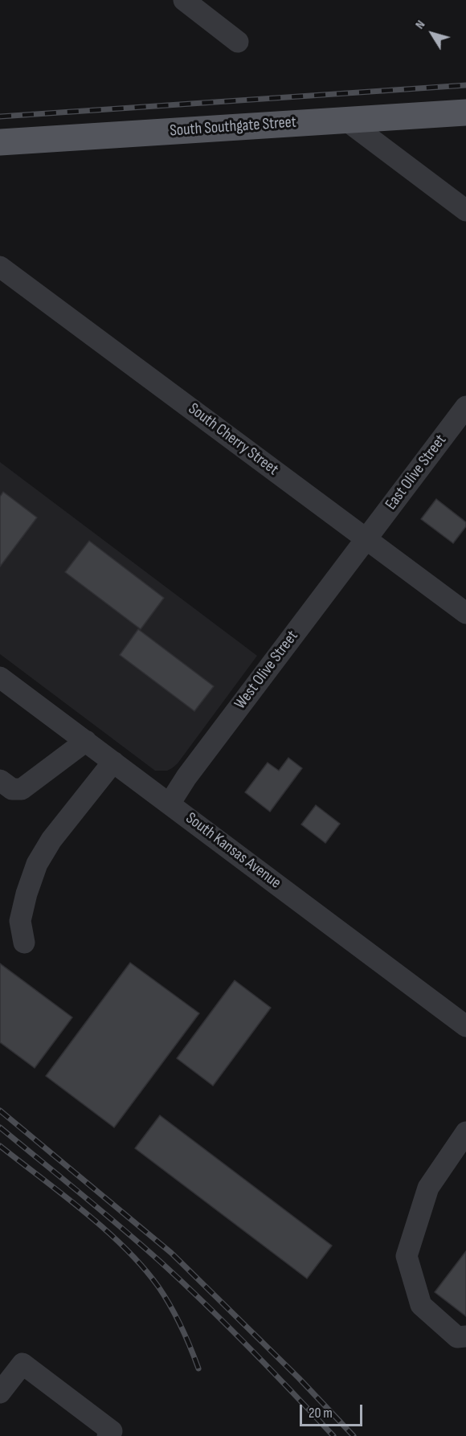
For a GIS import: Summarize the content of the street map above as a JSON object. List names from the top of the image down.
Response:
{
  "streets": {
    "main road": ["South Southgate Street"],
    "street": [
      "South Cherry Street",
      "East Olive Street",
      "West Olive Street",
      "South Kansas Avenue"
    ]
  },
  "crossings": [
    ["South Cherry Street", "East Olive Street"],
    ["South Cherry Street", "West Olive Street"],
    ["East Olive Street", "West Olive Street"],
    ["West Olive Street", "South Kansas Avenue"]
  ],
  "scale_bar": "20 m",
  "north": "top left"
}
